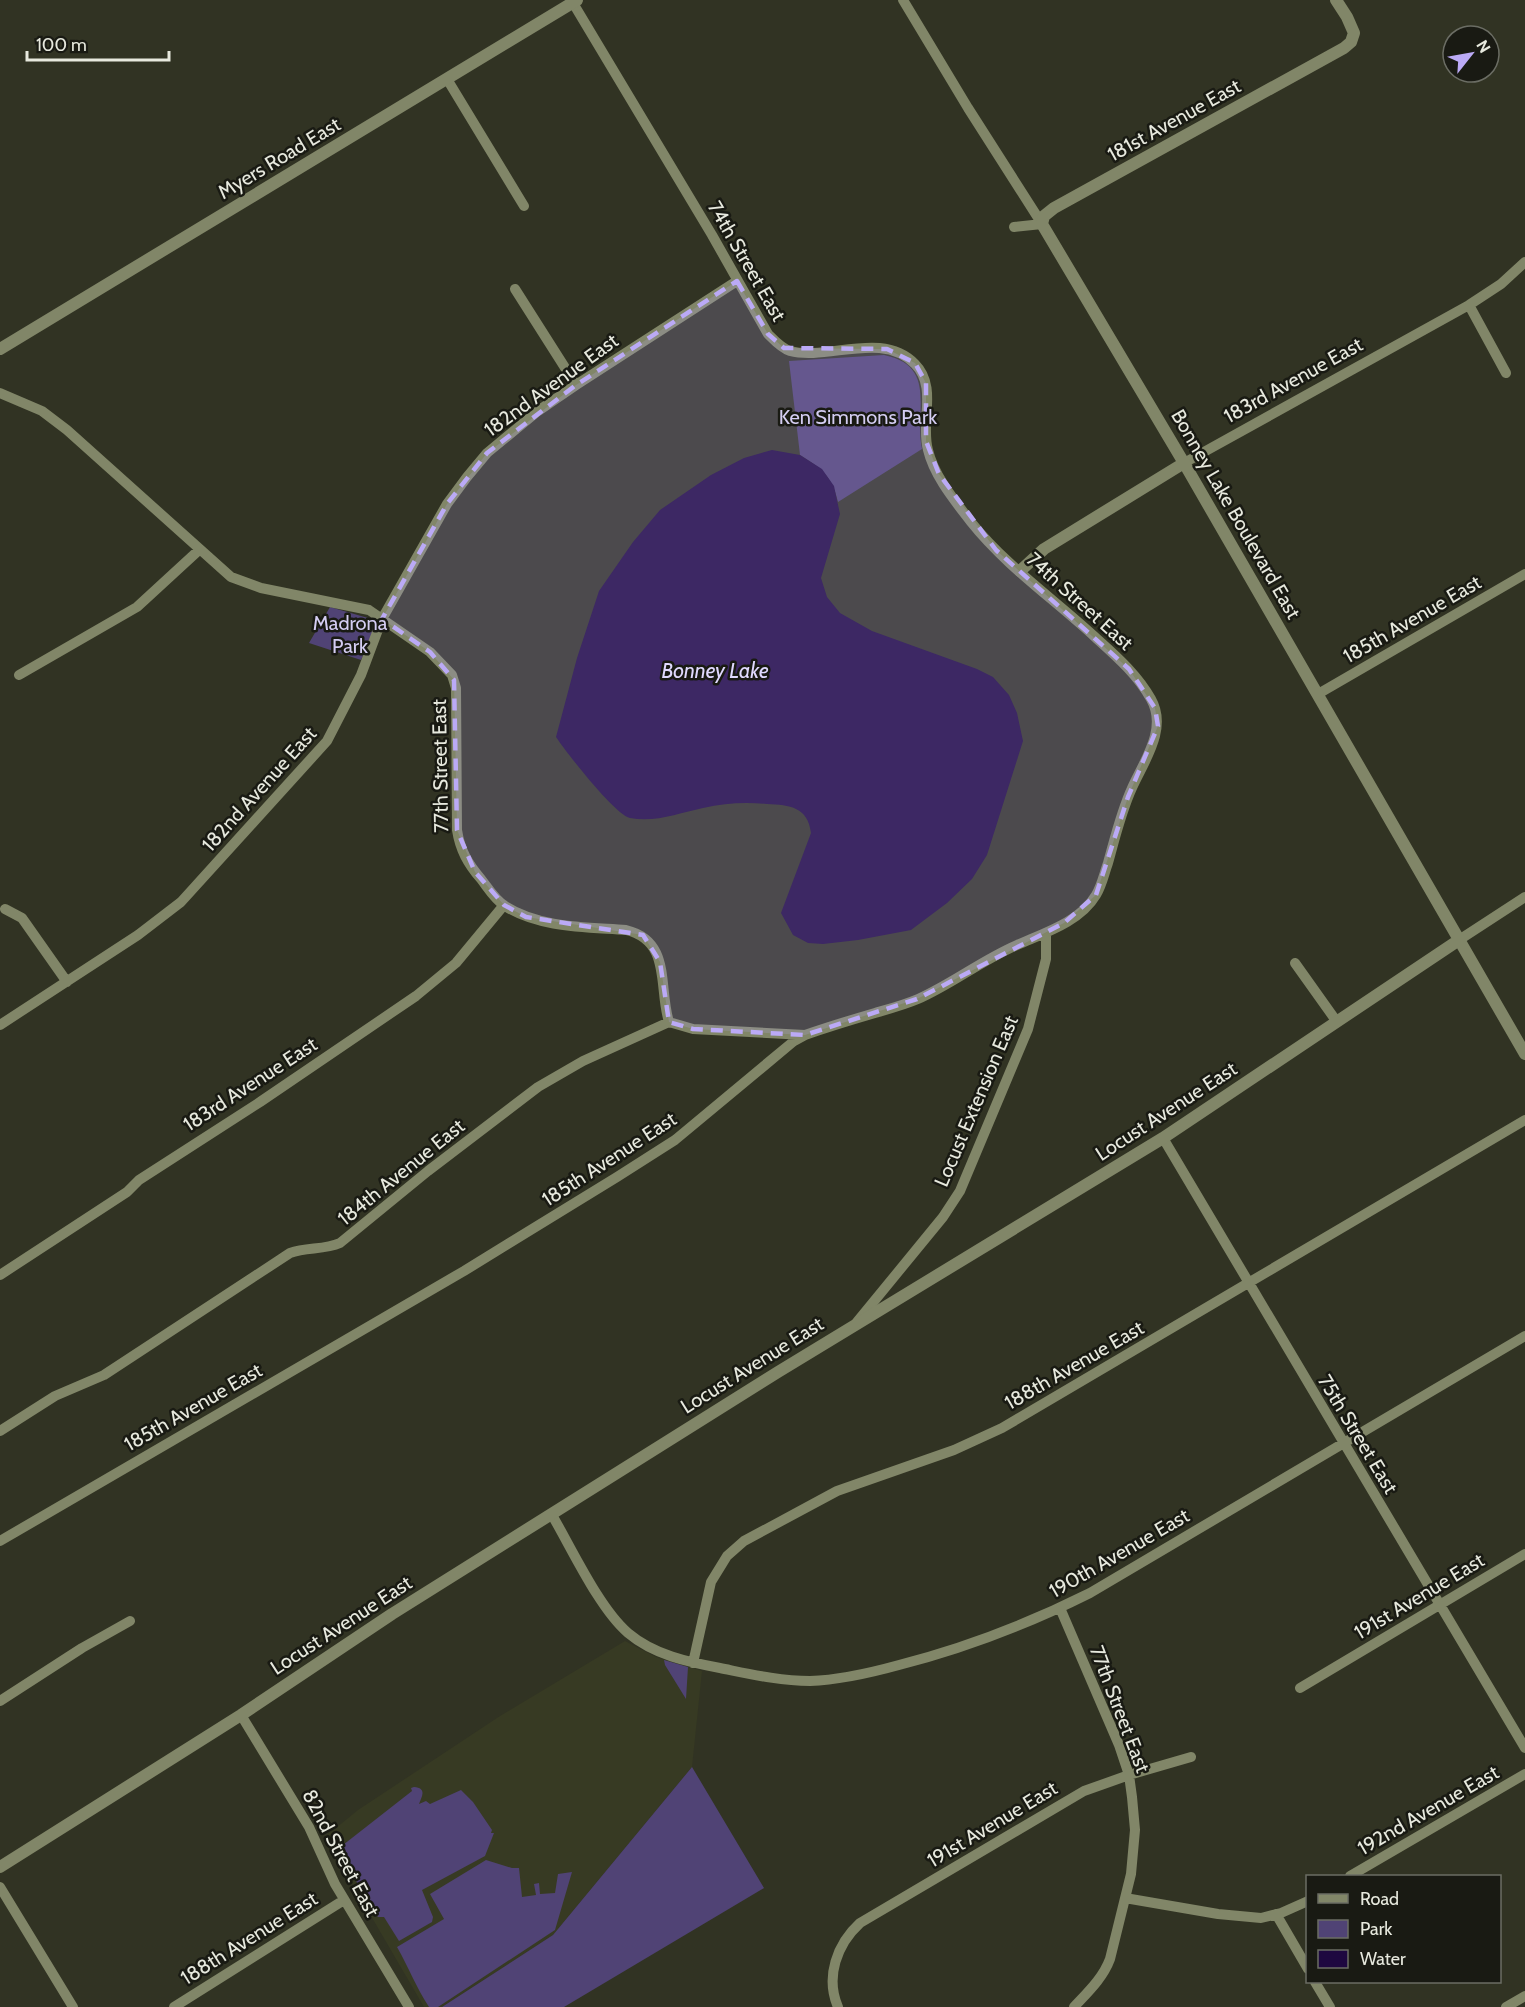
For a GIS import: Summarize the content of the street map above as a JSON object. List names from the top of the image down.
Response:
{
  "streets": {
    "street": [
      "181st Avenue East",
      "Myers Road East",
      "74th Street East",
      "183rd Avenue East",
      "182nd Avenue East",
      "Bonney Lake Boulevard East",
      "185th Avenue East",
      "77th Street East",
      "Locust Extension East",
      "Locust Avenue East",
      "184th Avenue East",
      "188th Avenue East",
      "75th Street East",
      "190th Avenue East",
      "191st Avenue East",
      "192nd Avenue East",
      "82nd Street East"
    ]
  },
  "crossings": [
    ["181st Avenue East", "Bonney Lake Boulevard East"],
    ["Myers Road East", "74th Street East"],
    ["74th Street East", "183rd Avenue East"],
    ["74th Street East", "182nd Avenue East"],
    ["74th Street East", "185th Avenue East"],
    ["183rd Avenue East", "Bonney Lake Boulevard East"],
    ["183rd Avenue East", "77th Street East"],
    ["182nd Avenue East", "77th Street East"],
    ["Bonney Lake Boulevard East", "185th Avenue East"],
    ["Bonney Lake Boulevard East", "Locust Avenue East"],
    ["185th Avenue East", "Locust Extension East"],
    ["77th Street East", "184th Avenue East"],
    ["77th Street East", "190th Avenue East"],
    ["77th Street East", "191st Avenue East"],
    ["Locust Extension East", "Locust Avenue East"],
    ["Locust Avenue East", "75th Street East"],
    ["Locust Avenue East", "190th Avenue East"],
    ["Locust Avenue East", "82nd Street East"],
    ["188th Avenue East", "75th Street East"],
    ["188th Avenue East", "190th Avenue East"],
    ["188th Avenue East", "82nd Street East"],
    ["75th Street East", "190th Avenue East"],
    ["75th Street East", "191st Avenue East"]
  ],
  "water": ["Bonney Lake"],
  "parks": ["Ken Simmons Park", "Madrona Park"],
  "legend": ["Road", "Park", "Water"],
  "scale_bar": "100 m",
  "north": "top right"
}
